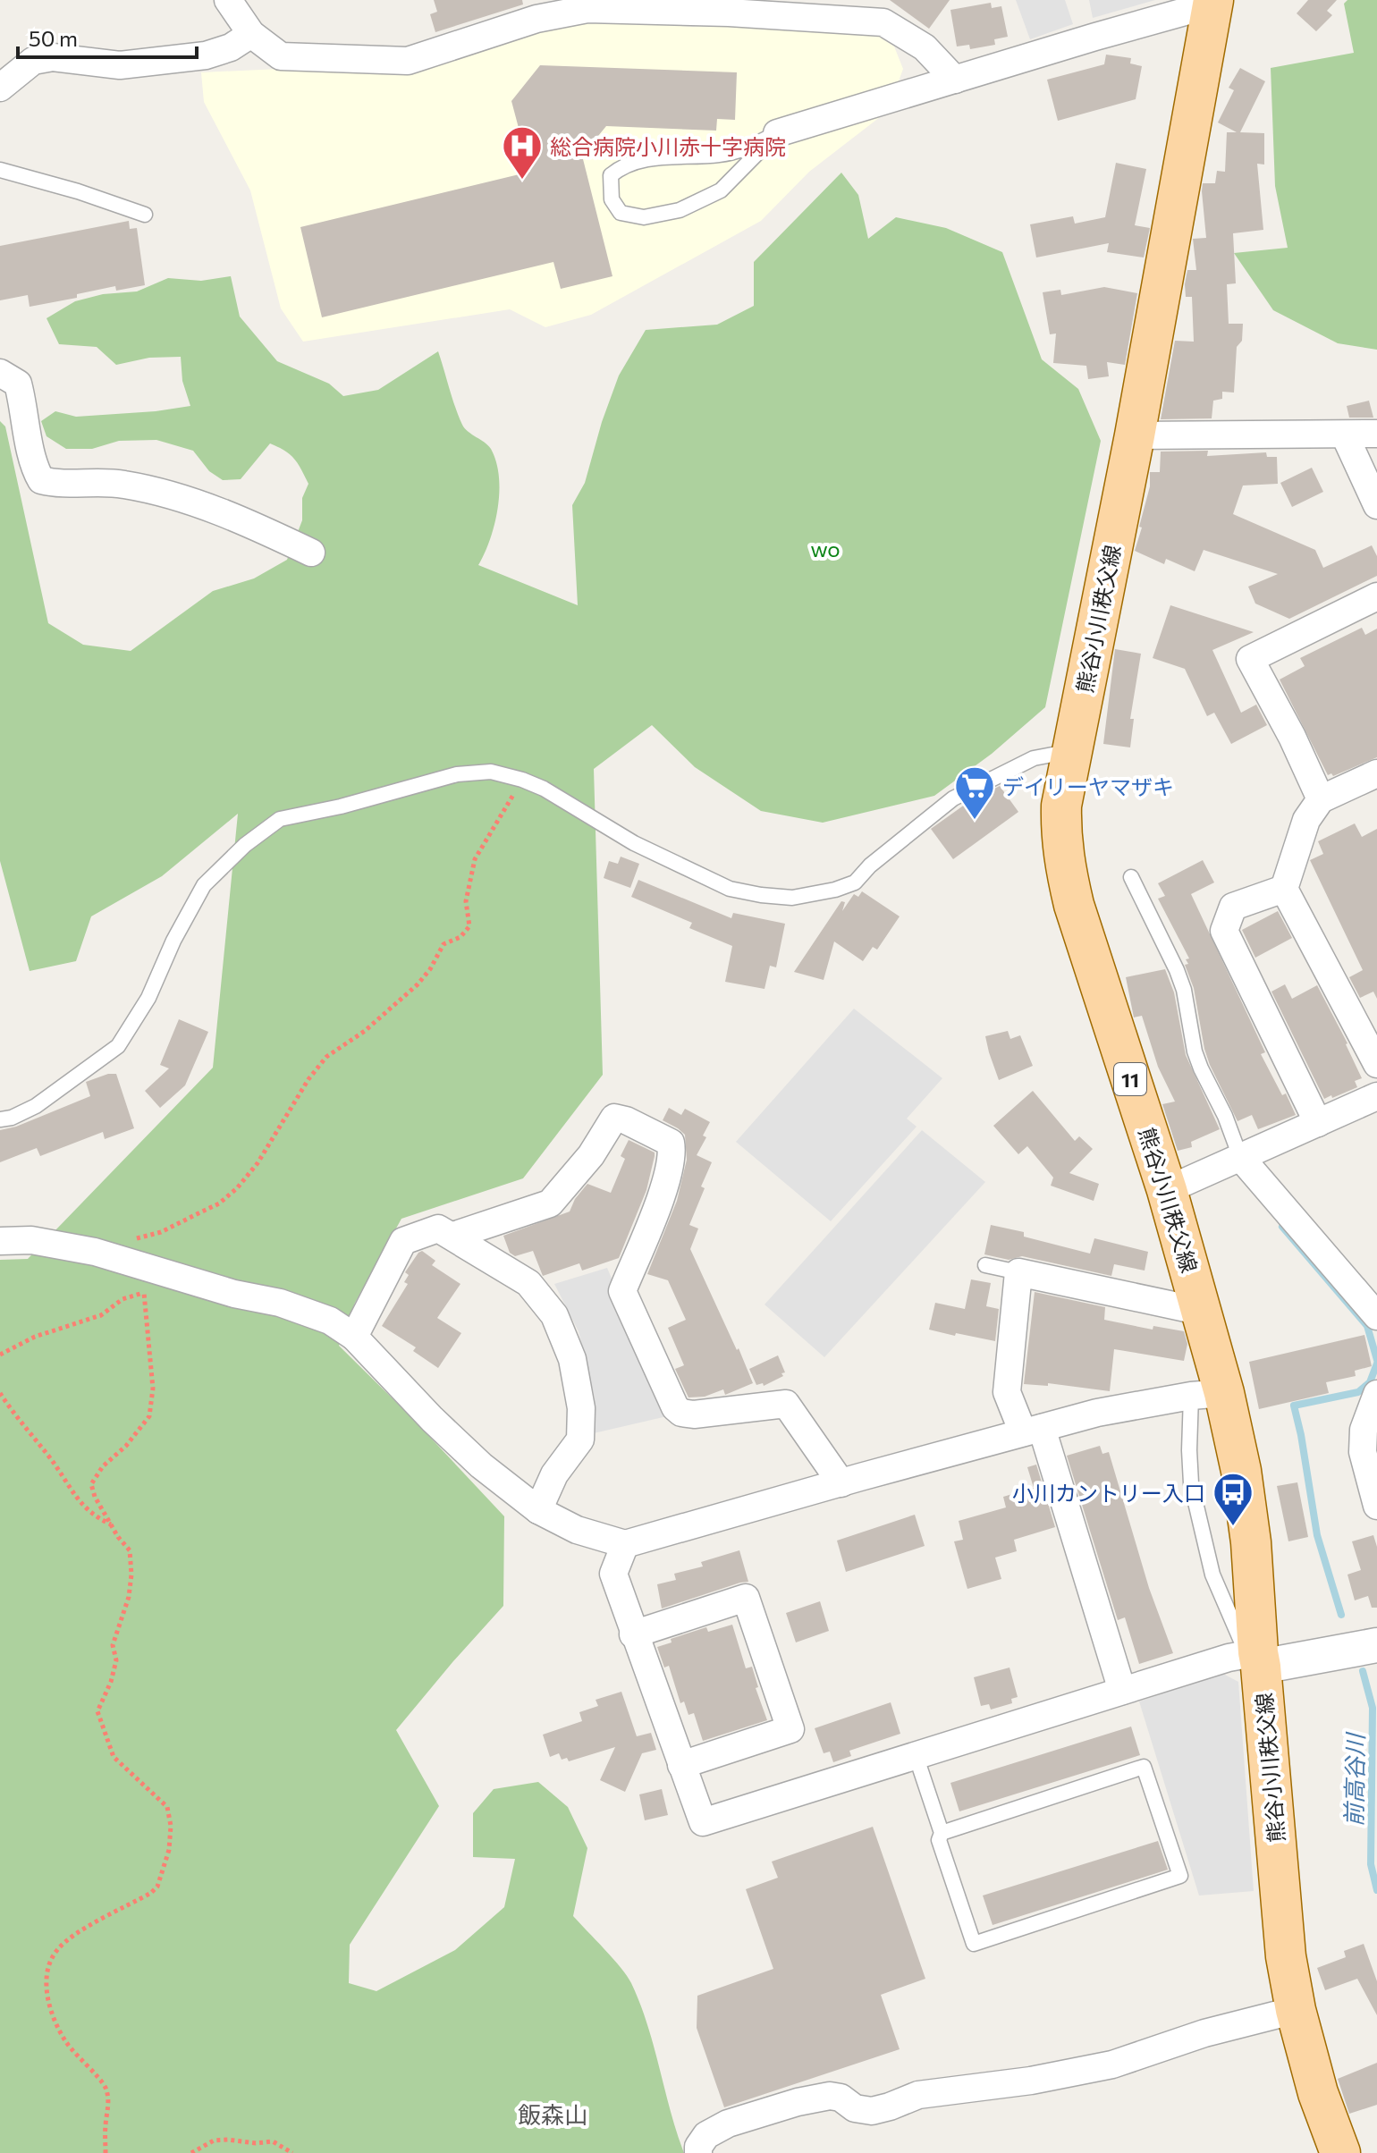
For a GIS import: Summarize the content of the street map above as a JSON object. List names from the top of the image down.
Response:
{
  "streets": {
    "main road": ["熊谷小川秩父線", "11"]
  },
  "districts": ["飯森山"],
  "water": ["前高谷川"],
  "parks": ["wo"],
  "places": {
    "hospital": ["総合病院小川赤十字病院"],
    "supermarket": ["デイリーヤマザキ"],
    "bus stop": ["小川カントリー入口"]
  },
  "scale_bar": "50 m"
}
